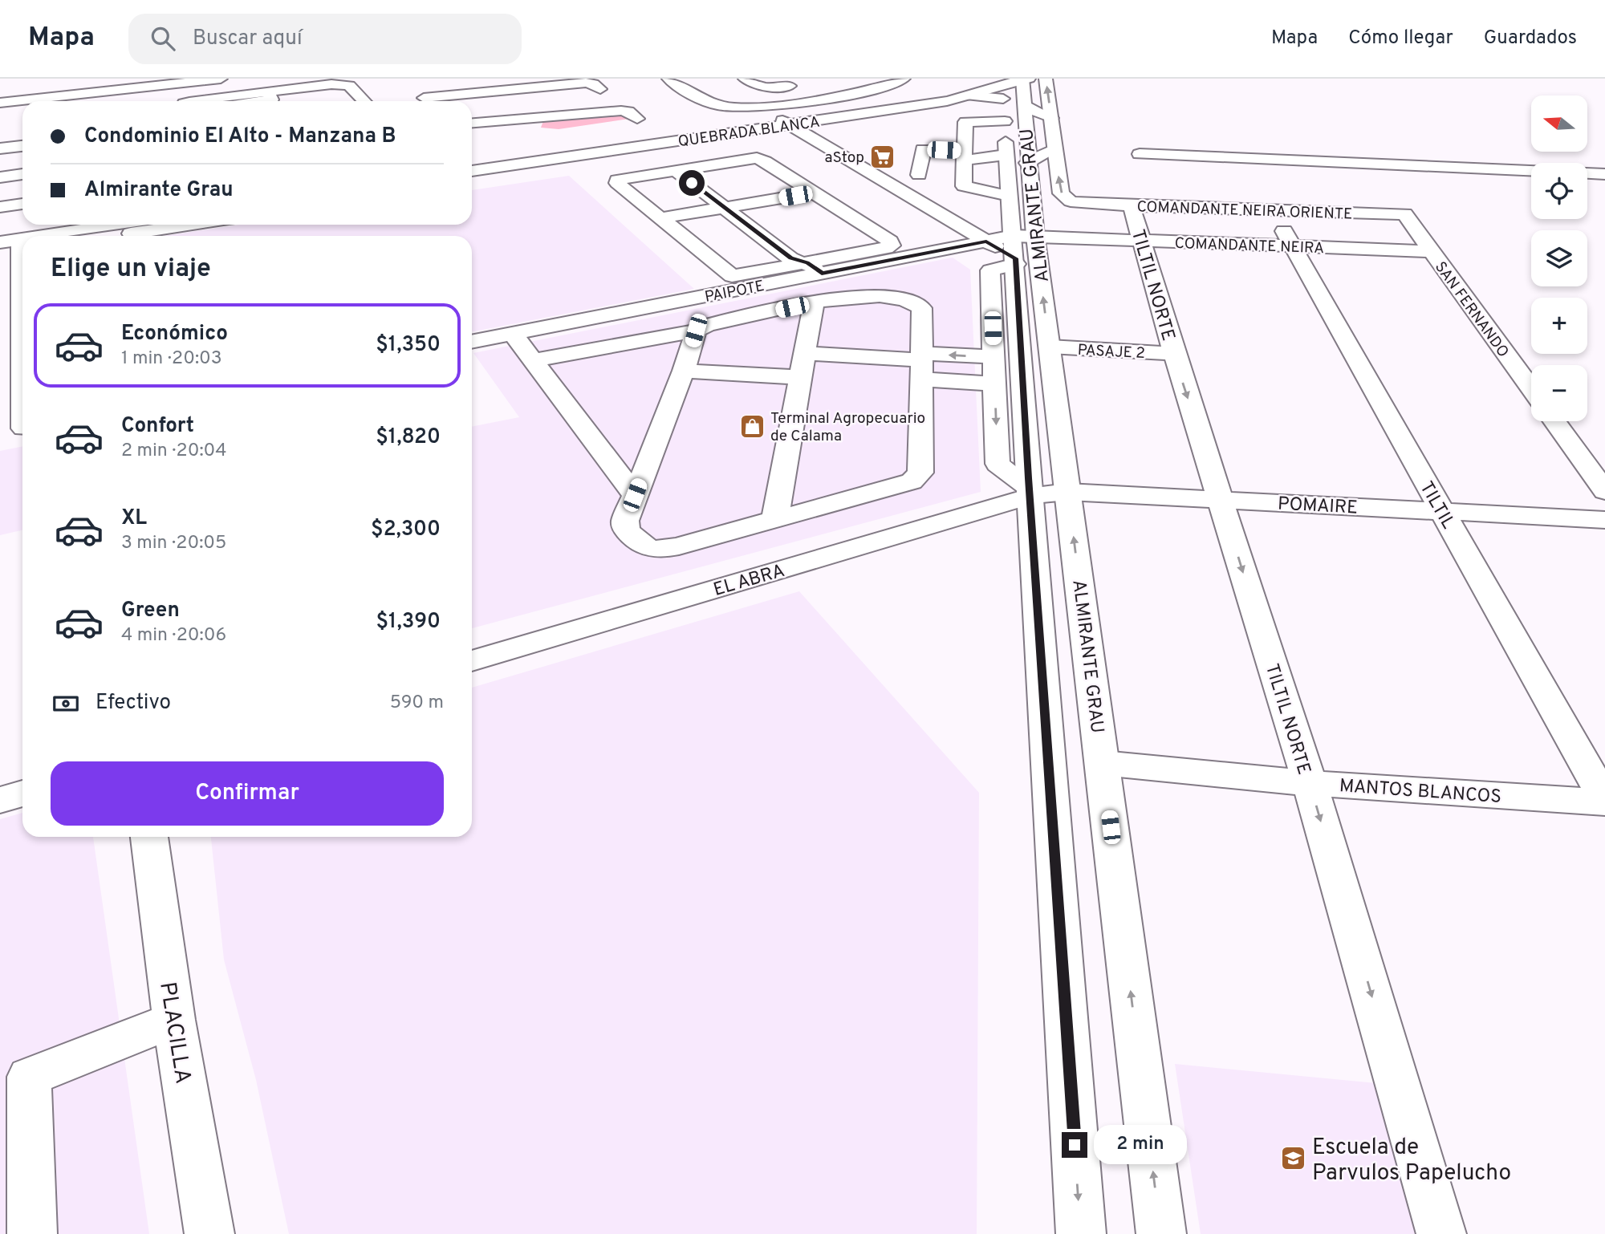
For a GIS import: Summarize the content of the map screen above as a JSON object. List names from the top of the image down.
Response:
{
  "streets": {
    "street": [
      "QUEBRADA BLANCA",
      "ALMIRANTE GRAU",
      "COMANDANTE NEIRA ORIENTE",
      "COMANDANTE NEIRA",
      "TILTIL NORTE",
      "PAIPOTE",
      "SAN FERNANDO",
      "PASAJE 2",
      "POMAIRE",
      "TILTIL",
      "EL ABRA",
      "MANTOS BLANCOS",
      "PLACILLA"
    ]
  },
  "crossings": [
    ["QUEBRADA BLANCA", "ALMIRANTE GRAU"],
    ["ALMIRANTE GRAU", "COMANDANTE NEIRA ORIENTE"],
    ["ALMIRANTE GRAU", "COMANDANTE NEIRA"],
    ["ALMIRANTE GRAU", "PAIPOTE"],
    ["ALMIRANTE GRAU", "PASAJE 2"],
    ["ALMIRANTE GRAU", "POMAIRE"],
    ["ALMIRANTE GRAU", "EL ABRA"],
    ["ALMIRANTE GRAU", "MANTOS BLANCOS"],
    ["COMANDANTE NEIRA ORIENTE", "TILTIL NORTE"],
    ["COMANDANTE NEIRA ORIENTE", "SAN FERNANDO"],
    ["COMANDANTE NEIRA ORIENTE", "TILTIL"],
    ["COMANDANTE NEIRA", "TILTIL NORTE"],
    ["COMANDANTE NEIRA", "PAIPOTE"],
    ["COMANDANTE NEIRA", "SAN FERNANDO"],
    ["COMANDANTE NEIRA", "TILTIL"],
    ["TILTIL NORTE", "PASAJE 2"],
    ["TILTIL NORTE", "POMAIRE"],
    ["TILTIL NORTE", "MANTOS BLANCOS"],
    ["POMAIRE", "TILTIL"],
    ["POMAIRE", "EL ABRA"],
    ["TILTIL", "MANTOS BLANCOS"]
  ],
  "one_way": ["TILTIL NORTE"],
  "places": {
    "supermarket": ["aStop"],
    "shop": ["Terminal Agropecuario de Calama"],
    "school or university": ["Escuela de Parvulos Papelucho"]
  },
  "north": "left",
  "page": {
    "header": "Mapa",
    "search": "Buscar aquí",
    "nav": ["Mapa", "Cómo llegar", "Guardados"],
    "map_buttons": ["+", "−"],
    "banner": ["Condominio El Alto - Manzana B", "Almirante Grau"],
    "heading": "Elige un viaje",
    "list": [
      {
        "name": "Económico",
        "note": "1 min · 20:03",
        "value": "$1,350"
      },
      {
        "name": "Confort",
        "note": "2 min · 20:04",
        "value": "$1,820"
      },
      {
        "name": "XL",
        "note": "3 min · 20:05",
        "value": "$2,300"
      },
      {
        "name": "Green",
        "note": "4 min · 20:06",
        "value": "$1,390"
      }
    ],
    "pay": ["Efectivo", "590 m"],
    "buttons": "Confirmar",
    "bubble": "2 min"
  }
}
